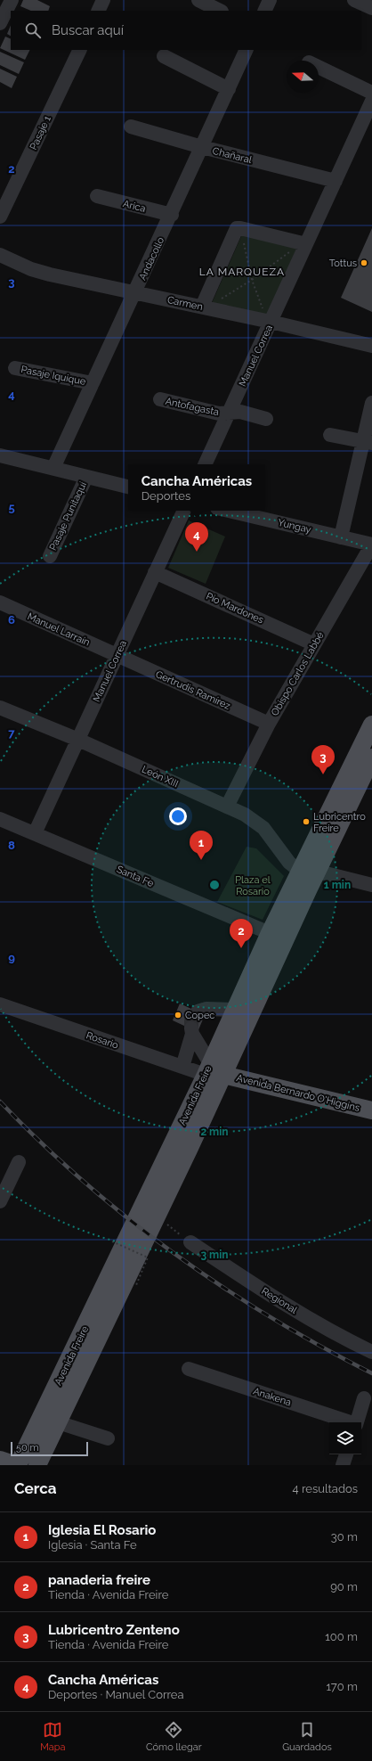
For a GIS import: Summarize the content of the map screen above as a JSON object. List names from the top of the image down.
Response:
{
  "streets": {
    "main road": ["Avenida Bernardo O'Higgins", "Avenida Freire"],
    "street": [
      "Pasaje 1",
      "Chañaral",
      "Arica",
      "Andacollo",
      "Carmen",
      "Manuel Correa",
      "Pasaje Iquique",
      "Antofagasta",
      "Pasaje Punitaqui",
      "Yungay",
      "Pío Mardones",
      "Manuel Larraín",
      "Obispo Carlos Labbé",
      "Gertrudis Ramírez",
      "León XIII",
      "Santa Fe",
      "Rosario",
      "Regional",
      "Anakena"
    ]
  },
  "crossings": [
    ["Chañaral", "Andacollo"],
    ["Chañaral", "Manuel Correa"],
    ["Arica", "Andacollo"],
    ["Andacollo", "Carmen"],
    ["Andacollo", "Pasaje Iquique"],
    ["Carmen", "Manuel Correa"],
    ["Manuel Correa", "Antofagasta"],
    ["Manuel Correa", "Pío Mardones"],
    ["Manuel Correa", "Manuel Larraín"],
    ["Manuel Correa", "Gertrudis Ramírez"],
    ["Manuel Correa", "León XIII"],
    ["Manuel Correa", "Santa Fe"],
    ["Yungay", "Obispo Carlos Labbé"],
    ["Pío Mardones", "Obispo Carlos Labbé"],
    ["Manuel Larraín", "Gertrudis Ramírez"],
    ["Obispo Carlos Labbé", "Gertrudis Ramírez"],
    ["Obispo Carlos Labbé", "León XIII"],
    ["León XIII", "Avenida Freire"],
    ["Santa Fe", "Avenida Freire"],
    ["Rosario", "Avenida Freire"],
    ["Avenida Bernardo O'Higgins", "Avenida Freire"]
  ],
  "districts": ["LA MARQUEZA"],
  "parks": ["Plaza el Rosario"],
  "places": ["Tottus", "Lubricentro Freire", "Copec"],
  "scale_bar": "50 m",
  "north": "left",
  "page": {
    "search": "Buscar aquí",
    "popup": ["Cancha Américas", "Deportes"],
    "pins": [
      "4",
      "3",
      "1",
      "2"
    ],
    "scale": "50 m",
    "heading": ["Cerca", "4 resultados"],
    "list": [
      {
        "mark": "1",
        "name": "Iglesia El Rosario",
        "note": "Iglesia · Santa Fe",
        "value": "30 m"
      },
      {
        "mark": "2",
        "name": "panaderia freire",
        "note": "Tienda · Avenida Freire",
        "value": "90 m"
      },
      {
        "mark": "3",
        "name": "Lubricentro Zenteno",
        "note": "Tienda · Avenida Freire",
        "value": "100 m"
      },
      {
        "mark": "4",
        "name": "Cancha Américas",
        "note": "Deportes · Manuel Correa",
        "value": "170 m"
      }
    ],
    "nav": ["Mapa", "Cómo llegar", "Guardados"]
  },
  "grid": {
    "rows": [
      "2",
      "3",
      "4",
      "5",
      "6",
      "7",
      "8",
      "9"
    ]
  },
  "rings": ["1 min", "2 min", "3 min"]
}
